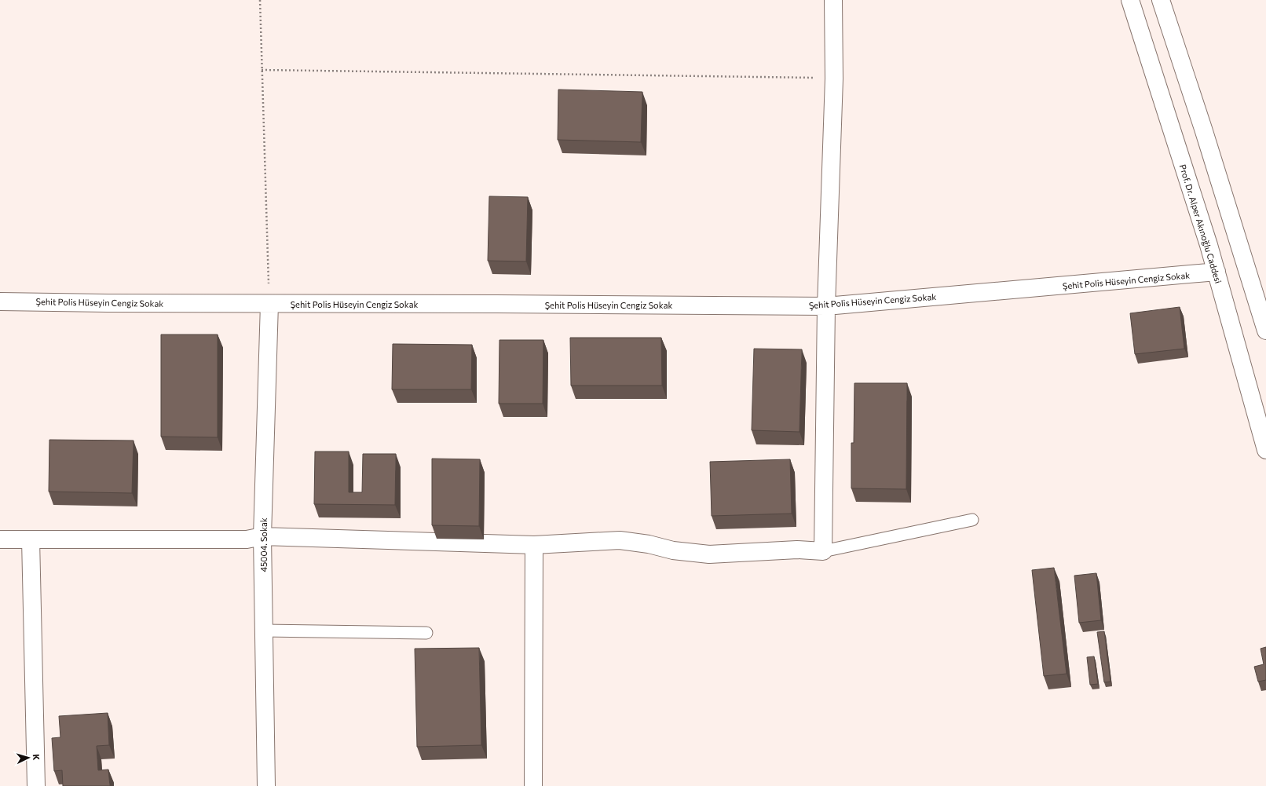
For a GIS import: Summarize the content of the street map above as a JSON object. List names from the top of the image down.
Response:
{
  "streets": {
    "street": ["Prof. Dr. Alper Akınoğlu Caddesi", "Şehit Polis Hüseyin Cengiz Sokak", "45004. Sokak"]
  },
  "crossings": [
    ["Prof. Dr. Alper Akınoğlu Caddesi", "Şehit Polis Hüseyin Cengiz Sokak"],
    ["Şehit Polis Hüseyin Cengiz Sokak", "45004. Sokak"]
  ],
  "north": "right"
}
